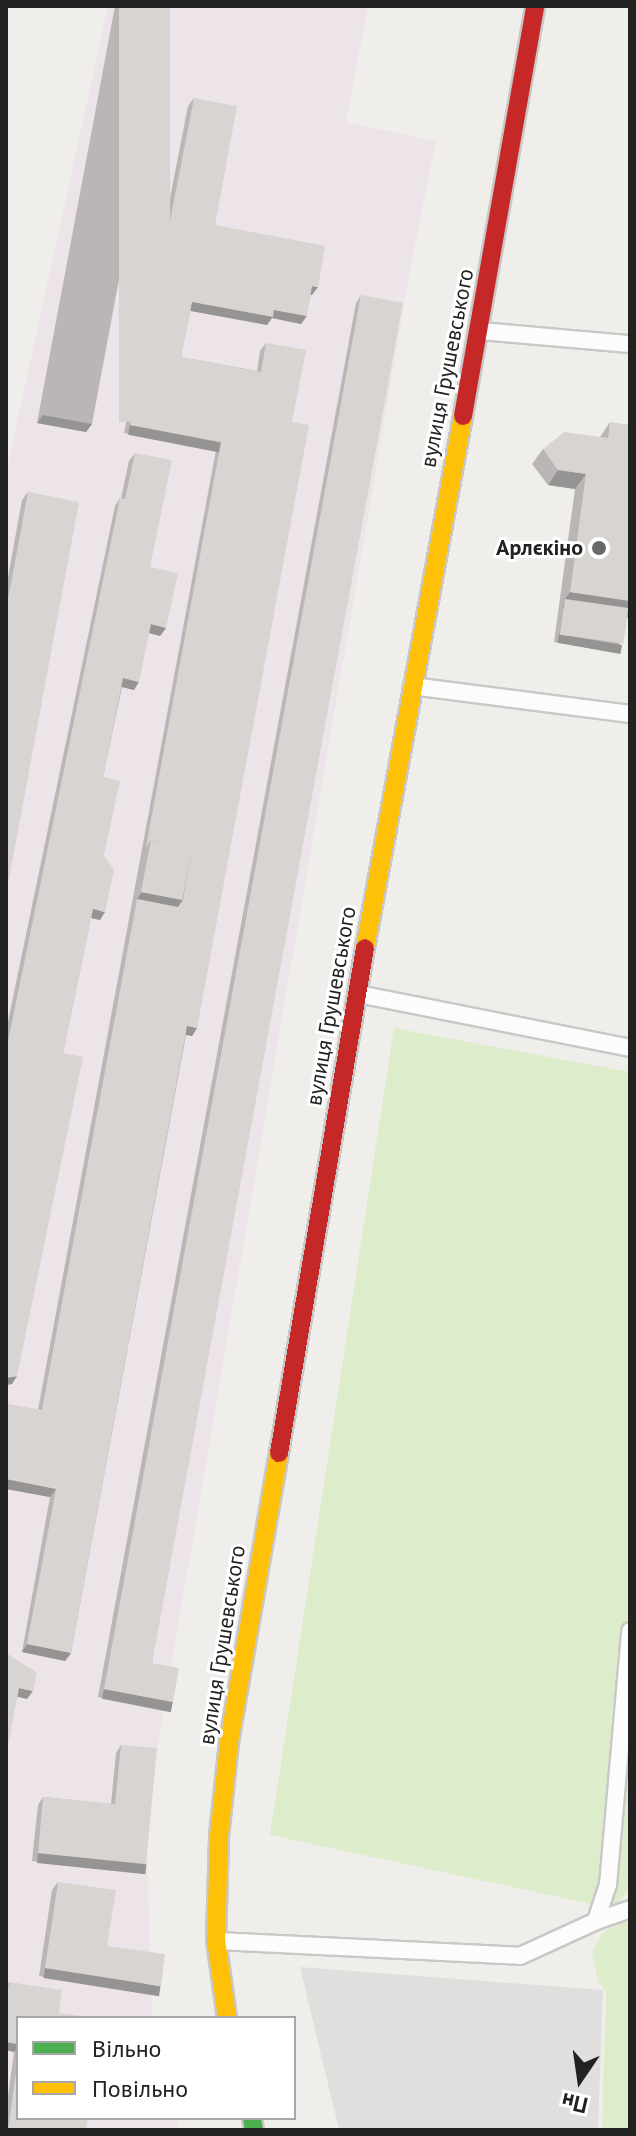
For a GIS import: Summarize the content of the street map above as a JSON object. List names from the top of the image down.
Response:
{
  "streets": {
    "main road": ["вулиця Грушевського"]
  },
  "places": ["Арлєкіно"],
  "legend": ["Вільно", "Повільно"],
  "north": "bottom"
}
